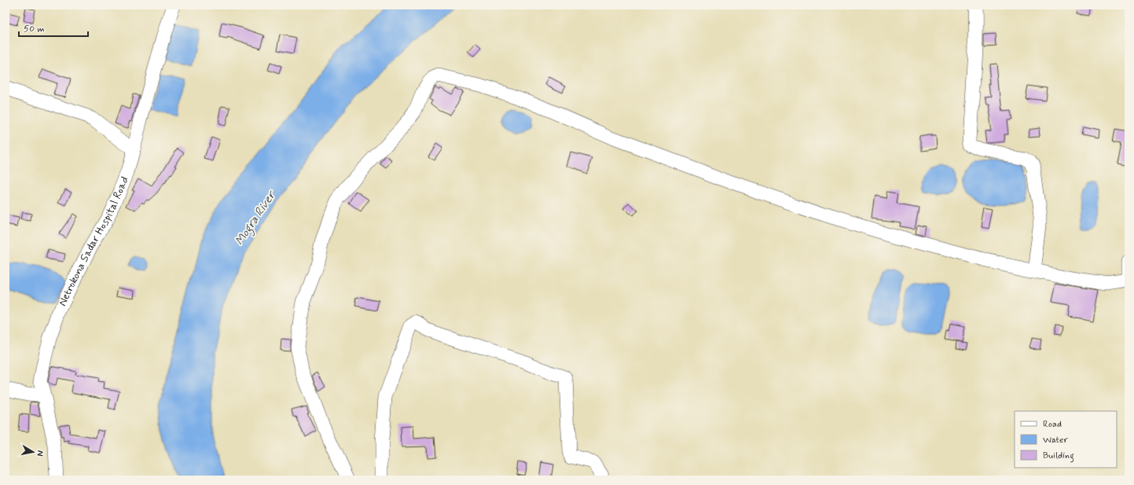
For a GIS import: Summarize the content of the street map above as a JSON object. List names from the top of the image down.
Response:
{
  "streets": {
    "street": ["Netrokona Sadar Hospital Road"]
  },
  "water": ["Mogra River"],
  "legend": ["Road", "Water", "Building"],
  "scale_bar": "50 m",
  "north": "right"
}
